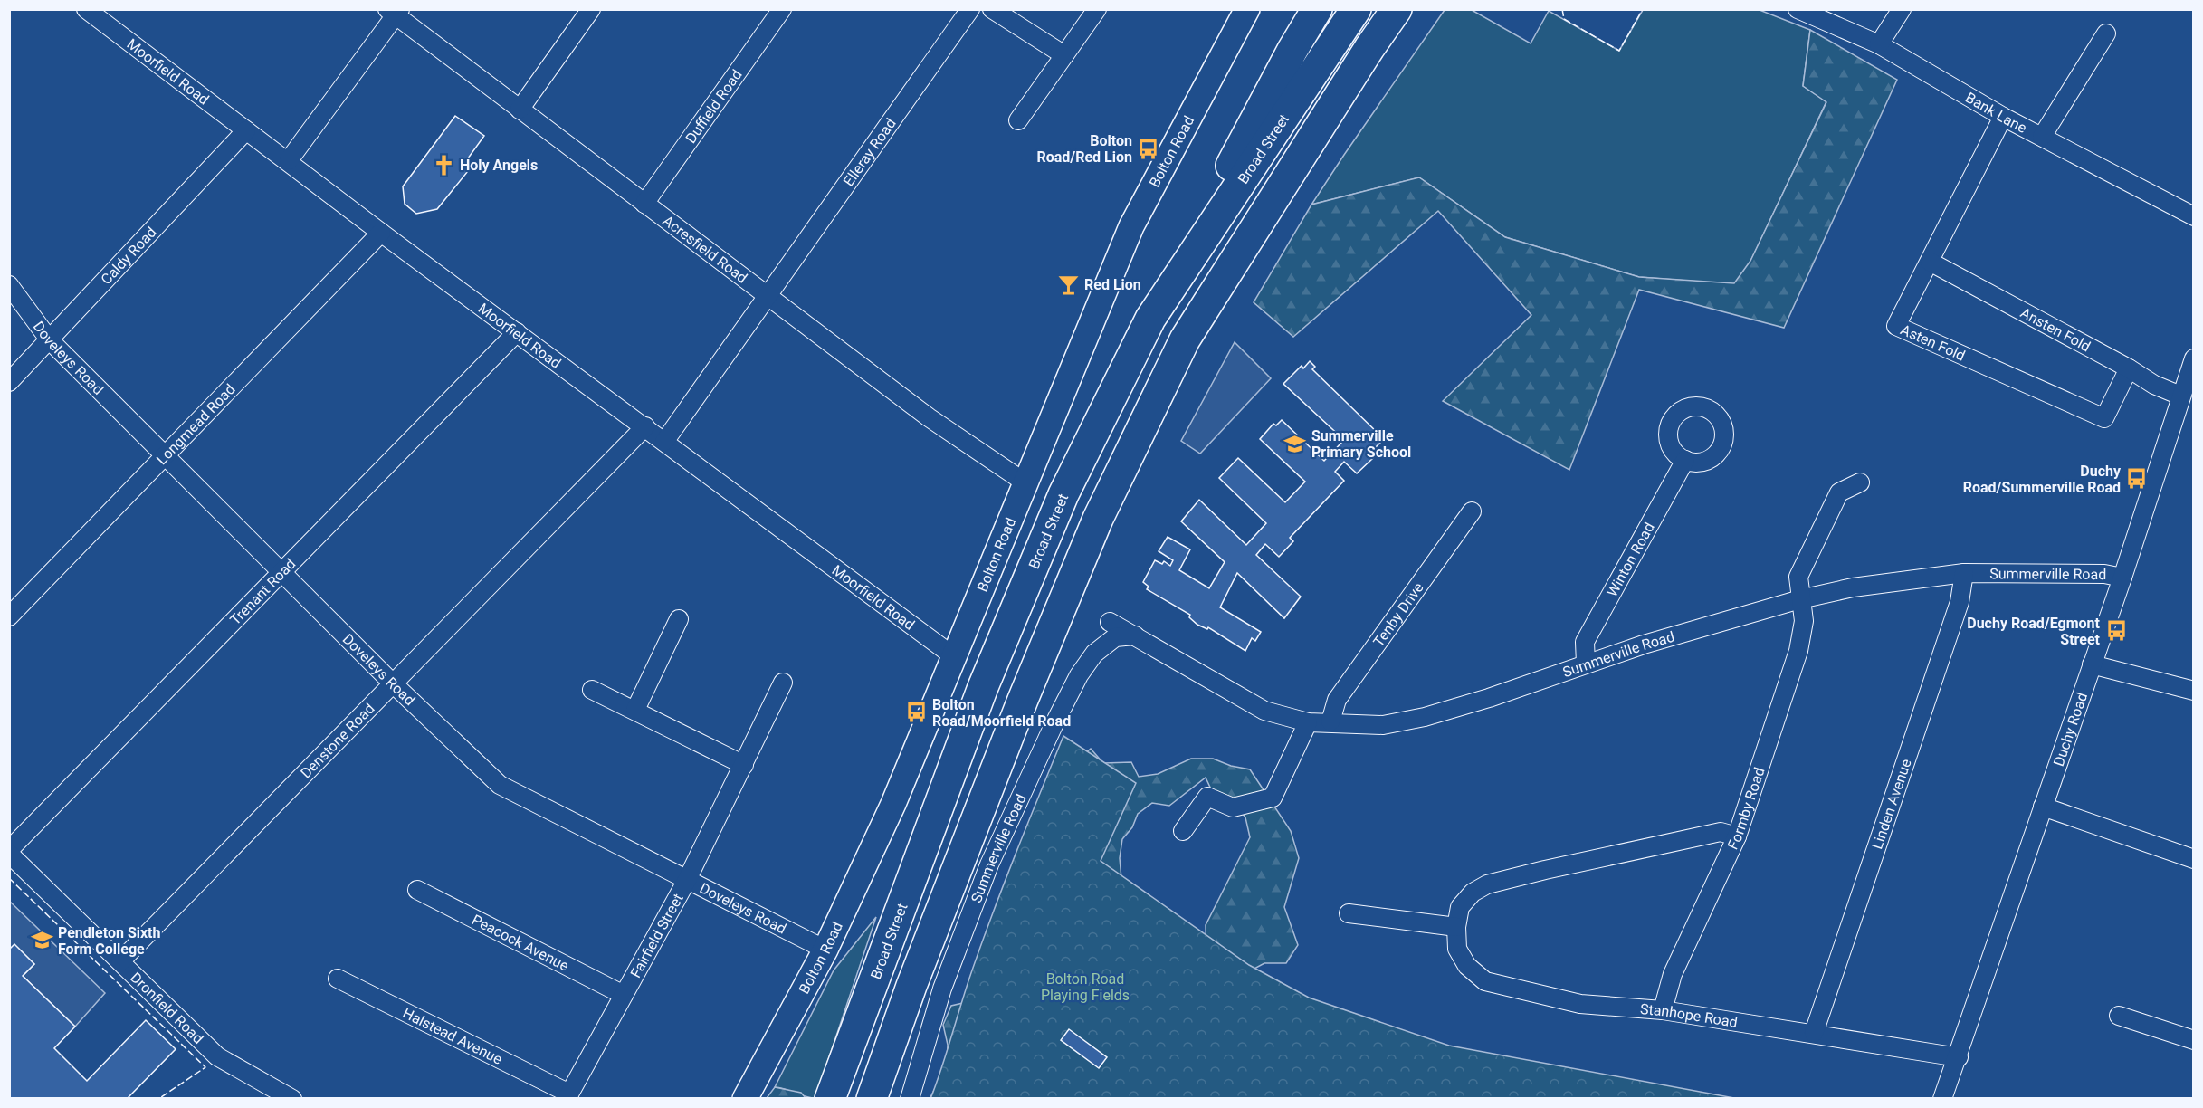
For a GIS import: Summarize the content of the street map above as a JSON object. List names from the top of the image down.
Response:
{
  "streets": {
    "highway": ["Broad Street"],
    "street": [
      "Moorfield Road",
      "Duffield Road",
      "Bank Lane",
      "Bolton Road",
      "Elleray Road",
      "Acresfield Road",
      "Caldy Road",
      "Ansten Fold",
      "Asten Fold",
      "Doveleys Road",
      "Longmead Road",
      "Winton Road",
      "Summerville Road",
      "Trenant Road",
      "Tenby Drive",
      "Duchy Road",
      "Denstone Road",
      "Linden Avenue",
      "Formby Road",
      "Fairfield Street",
      "Peacock Avenue",
      "Dronfield Road",
      "Stanhope Road",
      "Halstead Avenue"
    ]
  },
  "crossings": [
    ["Moorfield Road", "Bolton Road"],
    ["Moorfield Road", "Elleray Road"],
    ["Moorfield Road", "Caldy Road"],
    ["Moorfield Road", "Longmead Road"],
    ["Moorfield Road", "Trenant Road"],
    ["Moorfield Road", "Denstone Road"],
    ["Duffield Road", "Acresfield Road"],
    ["Bank Lane", "Asten Fold"],
    ["Bolton Road", "Acresfield Road"],
    ["Bolton Road", "Doveleys Road"],
    ["Elleray Road", "Acresfield Road"],
    ["Caldy Road", "Doveleys Road"],
    ["Ansten Fold", "Asten Fold"],
    ["Ansten Fold", "Duchy Road"],
    ["Doveleys Road", "Longmead Road"],
    ["Doveleys Road", "Trenant Road"],
    ["Doveleys Road", "Denstone Road"],
    ["Doveleys Road", "Fairfield Street"],
    ["Winton Road", "Summerville Road"],
    ["Summerville Road", "Tenby Drive"],
    ["Summerville Road", "Duchy Road"],
    ["Summerville Road", "Linden Avenue"],
    ["Summerville Road", "Formby Road"],
    ["Trenant Road", "Dronfield Road"],
    ["Duchy Road", "Stanhope Road"],
    ["Denstone Road", "Dronfield Road"],
    ["Linden Avenue", "Stanhope Road"],
    ["Formby Road", "Stanhope Road"],
    ["Fairfield Street", "Peacock Avenue"],
    ["Fairfield Street", "Halstead Avenue"]
  ],
  "parks": ["Bolton Road Playing Fields"],
  "places": {
    "bus stop": [
      "Bolton Road/Red Lion",
      "Duchy Road/Summerville Road",
      "Duchy Road/Egmont Street",
      "Bolton Road/Moorfield Road"
    ],
    "church": ["Holy Angels"],
    "bar": ["Red Lion"],
    "school or university": ["Summerville Primary School", "Pendleton Sixth Form College"]
  }
}
